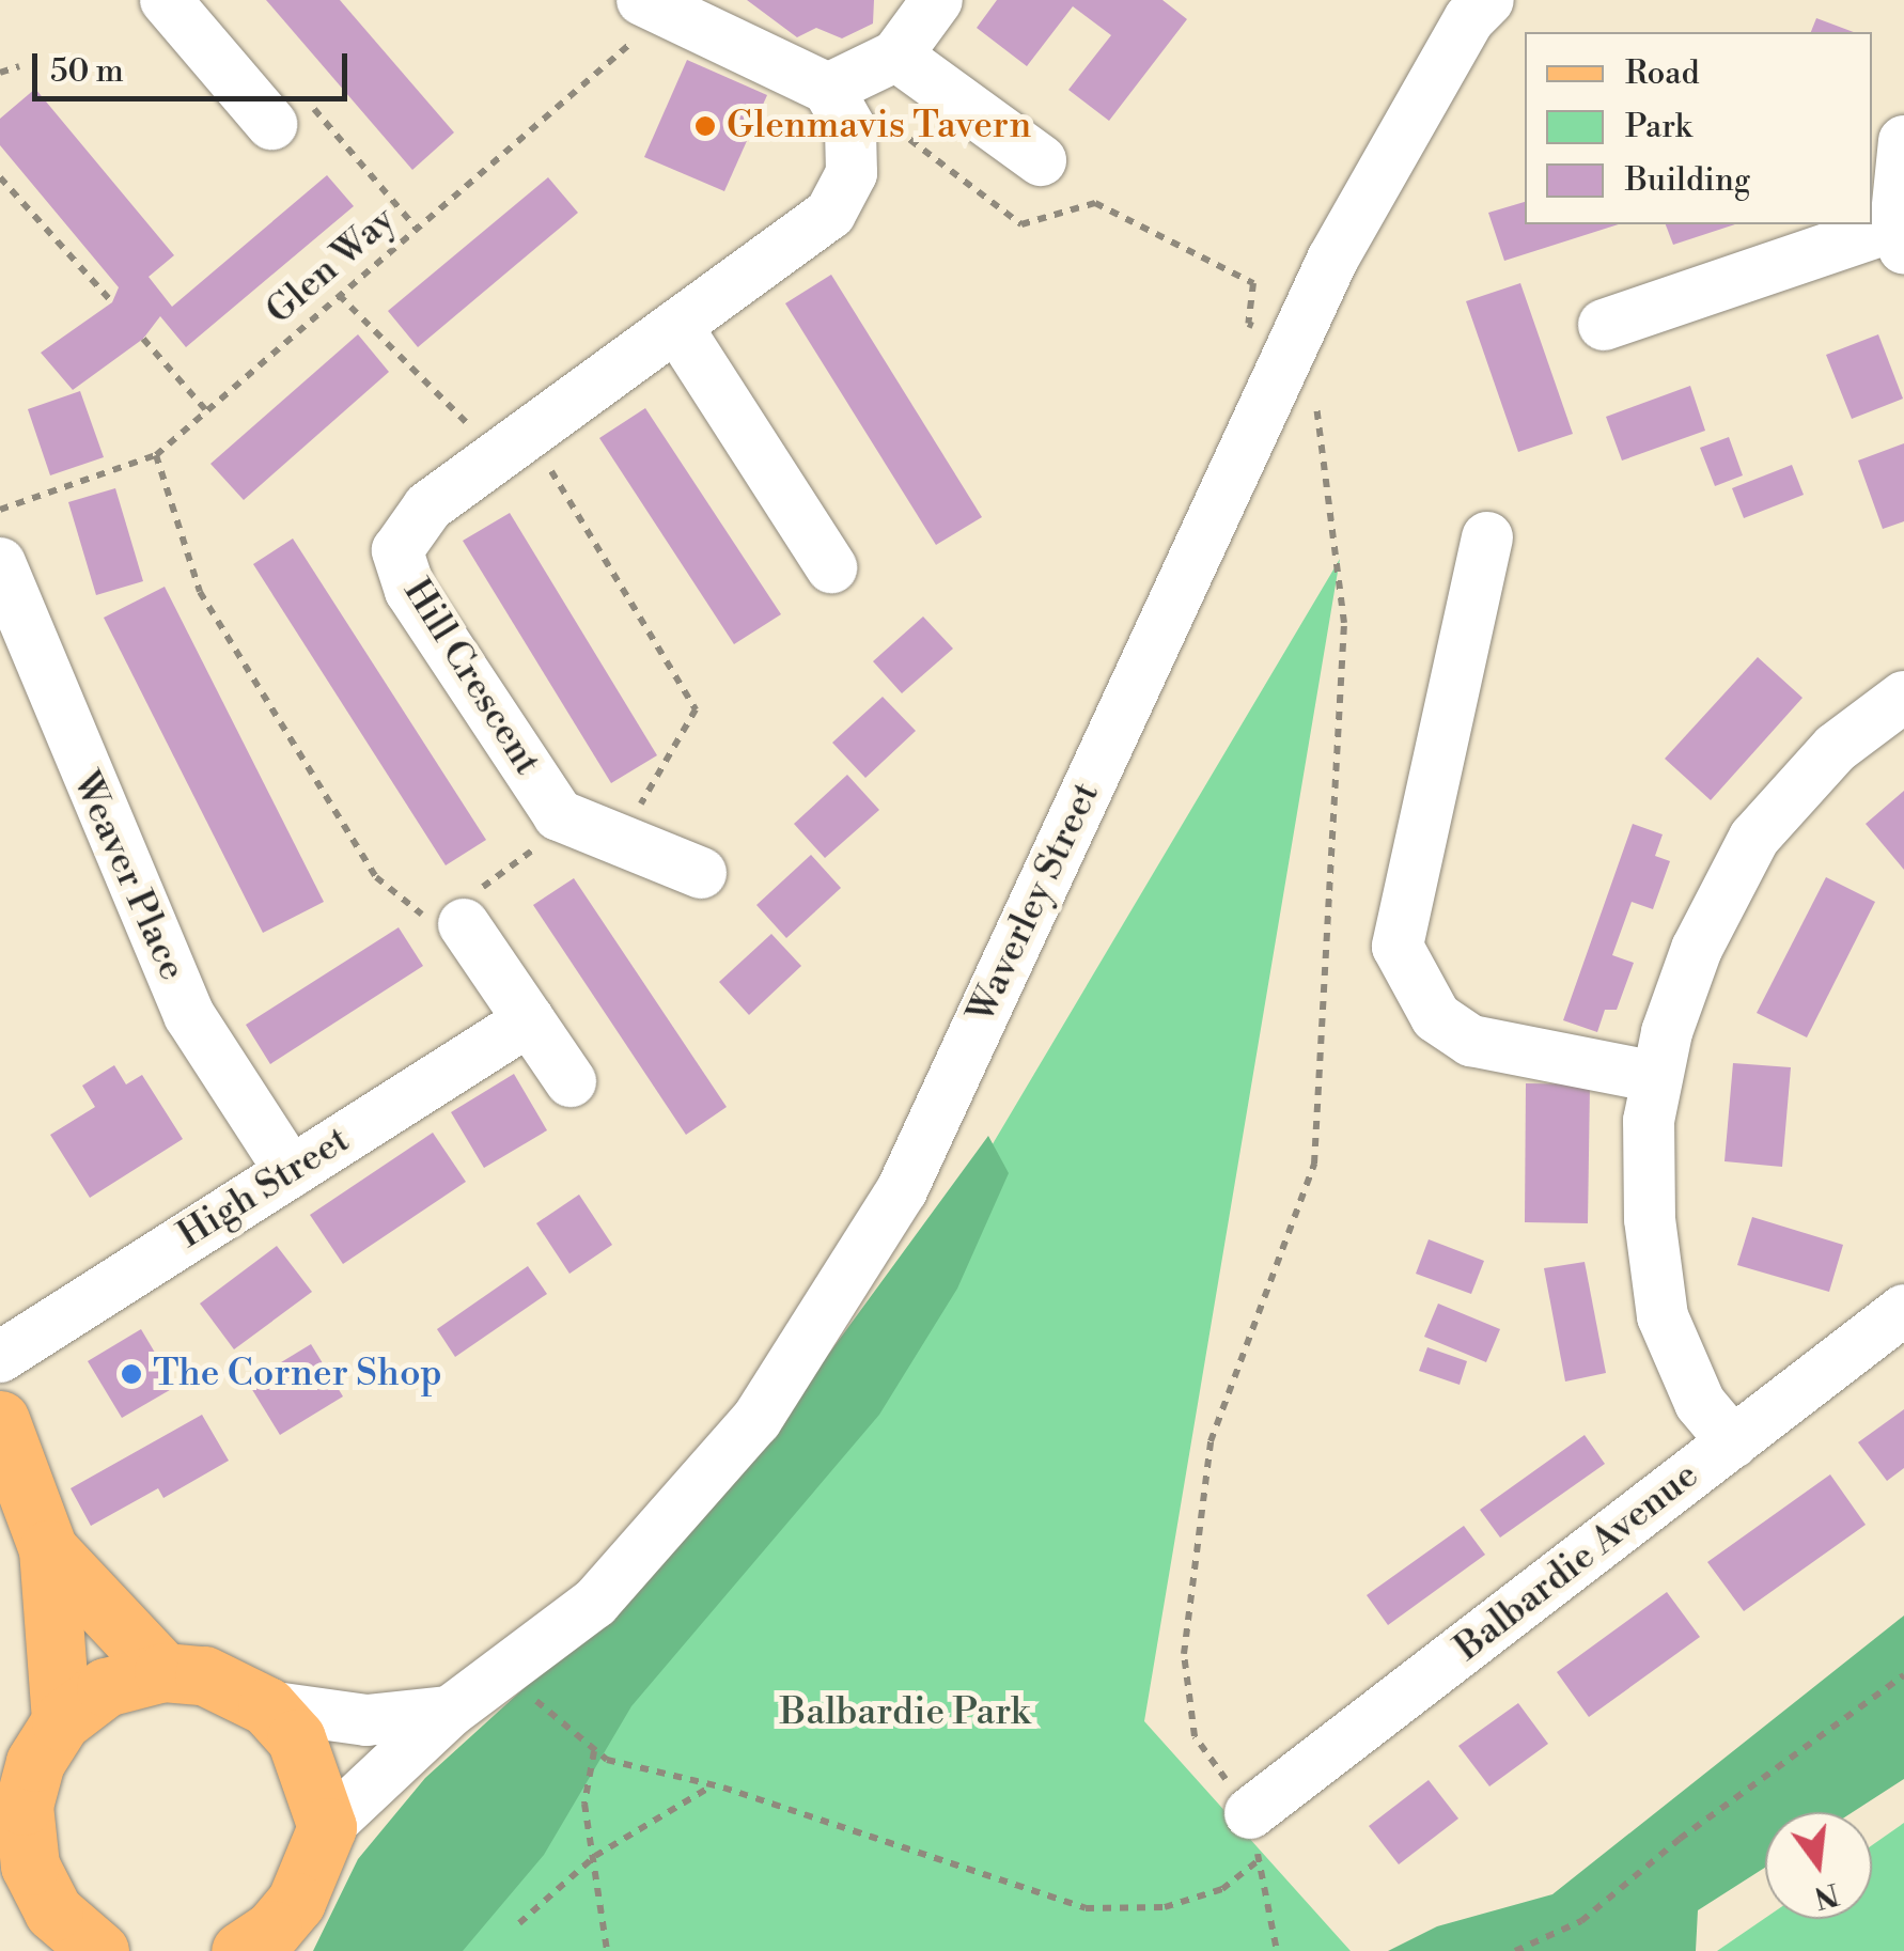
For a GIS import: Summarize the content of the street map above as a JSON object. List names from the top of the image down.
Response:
{
  "streets": {
    "street": [
      "Hill Crescent",
      "Weaver Place",
      "Waverley Street",
      "High Street",
      "Balbardie Avenue"
    ],
    "path": ["Glen Way"]
  },
  "crossings": [
    ["Weaver Place", "High Street"]
  ],
  "parks": ["Balbardie Park"],
  "places": ["Glenmavis Tavern", "The Corner Shop"],
  "legend": ["Road", "Park", "Building"],
  "scale_bar": "50 m",
  "north": "bottom"
}
